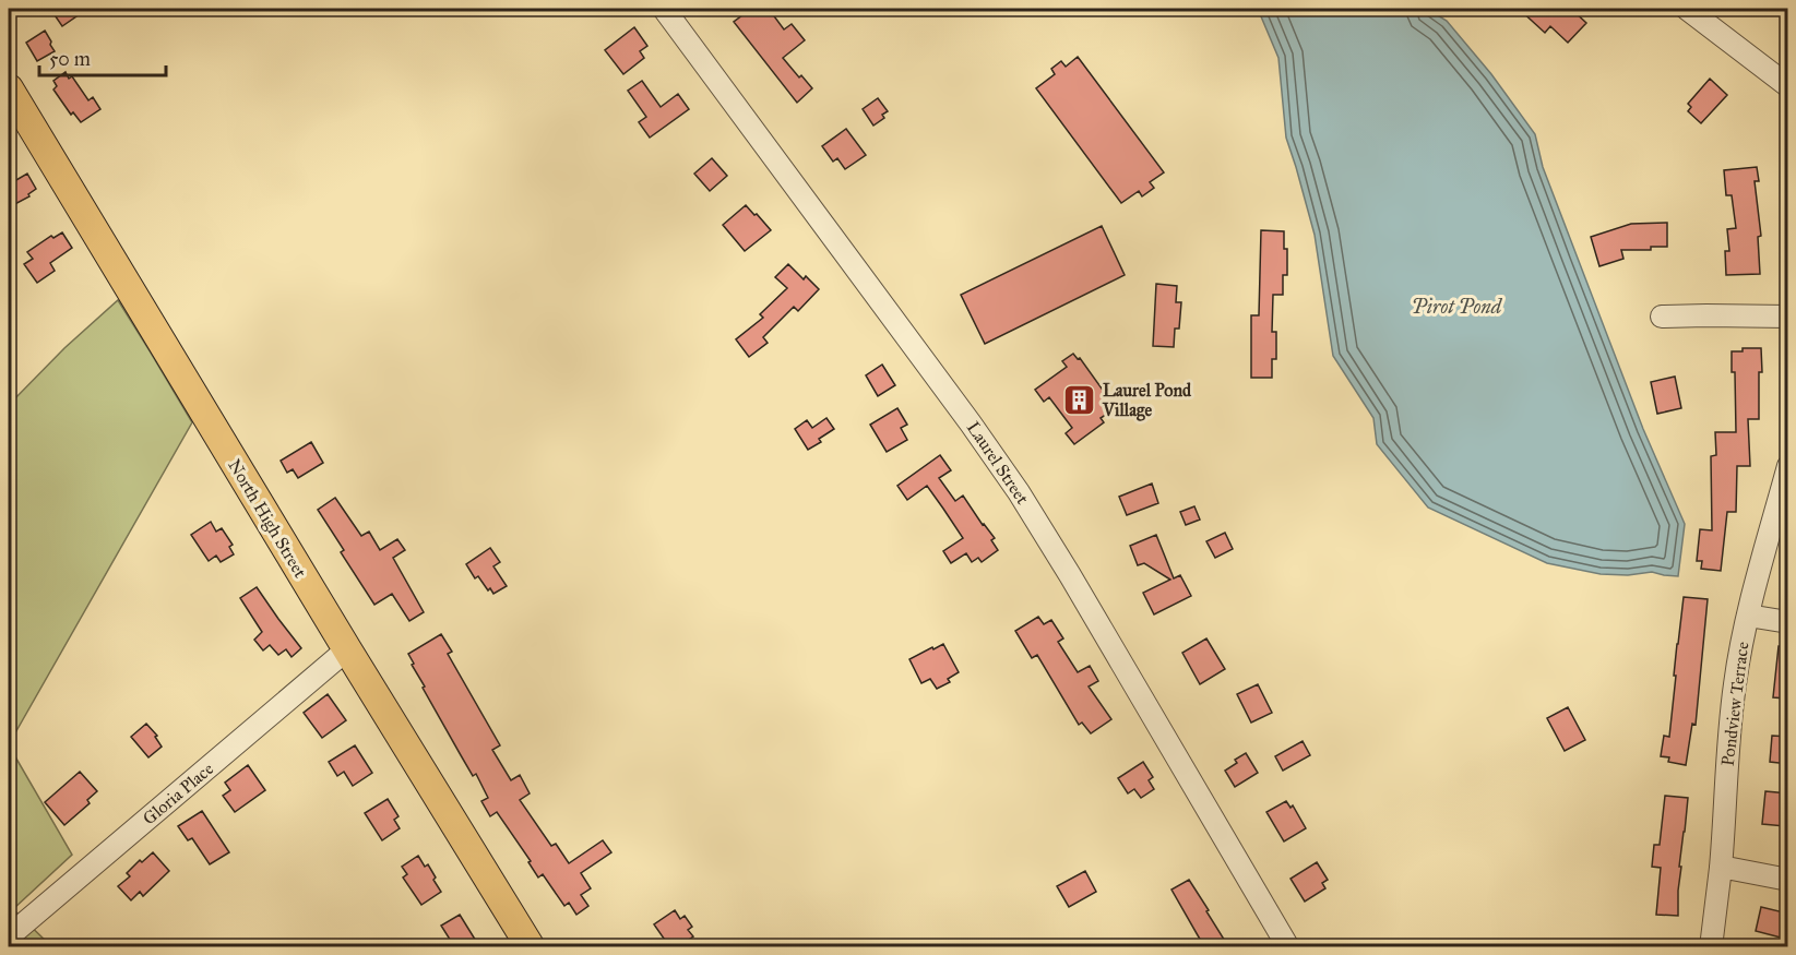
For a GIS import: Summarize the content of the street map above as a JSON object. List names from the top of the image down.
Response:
{
  "streets": {
    "main road": ["North High Street"],
    "street": ["Laurel Street", "Pondview Terrace", "Gloria Place"]
  },
  "crossings": [
    ["North High Street", "Gloria Place"]
  ],
  "water": ["Pirot Pond"],
  "places": {
    "building": ["Laurel Pond Village"]
  },
  "scale_bar": "50 m"
}
